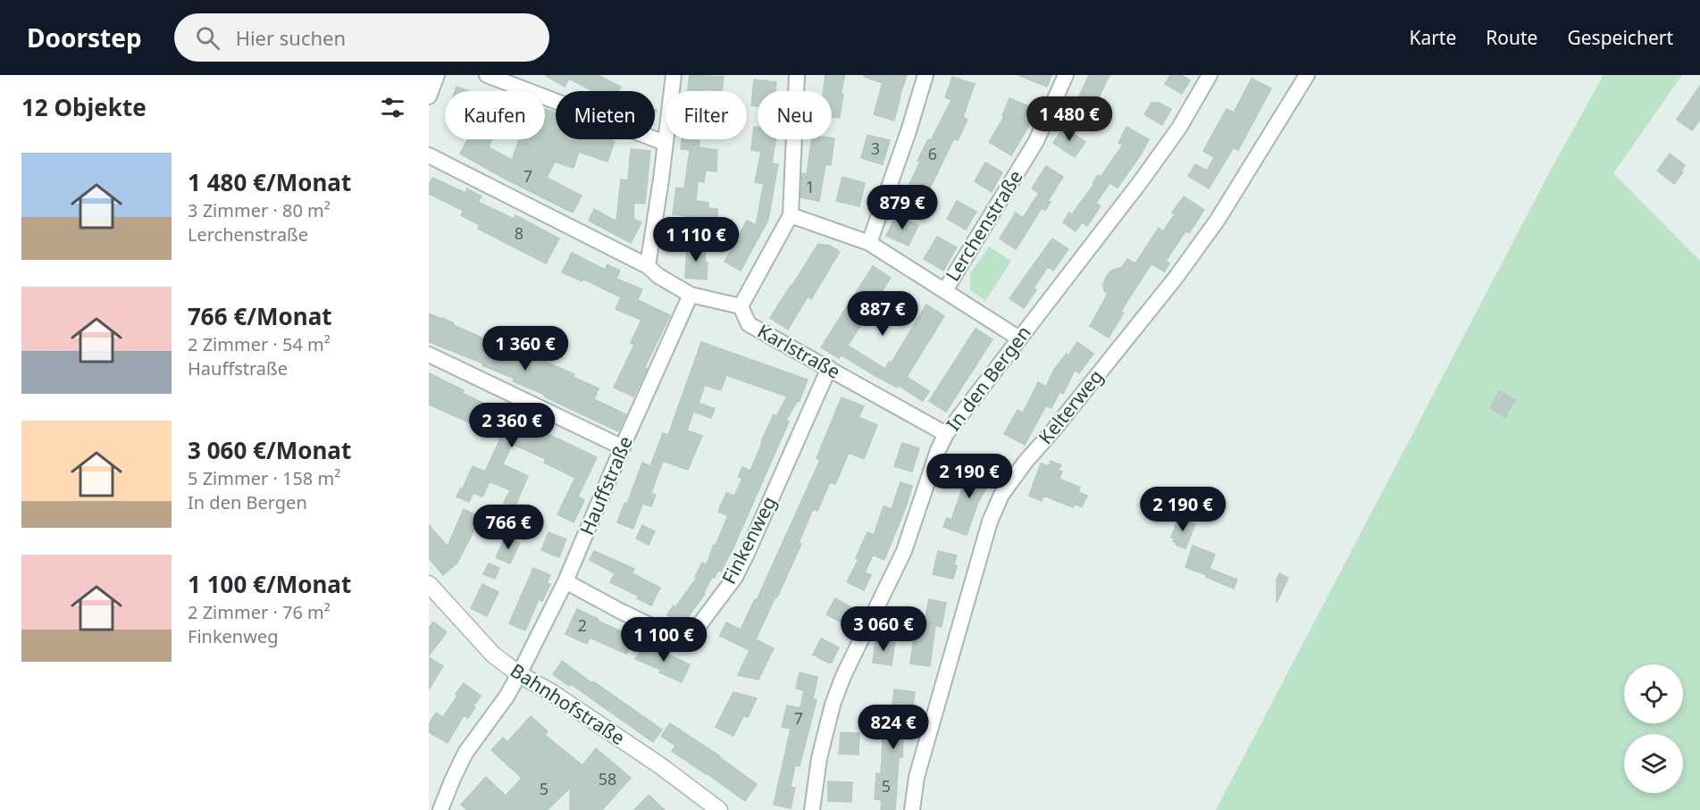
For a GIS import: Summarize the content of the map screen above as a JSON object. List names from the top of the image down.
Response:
{
  "streets": {
    "street": [
      "Lerchenstraße",
      "Karlstraße",
      "In den Bergen",
      "Kelterweg",
      "Hauffstraße",
      "Finkenweg",
      "Bahnhofstraße"
    ]
  },
  "crossings": [
    ["Karlstraße", "In den Bergen"],
    ["Karlstraße", "Hauffstraße"],
    ["Karlstraße", "Finkenweg"],
    ["Hauffstraße", "Finkenweg"],
    ["Hauffstraße", "Bahnhofstraße"]
  ],
  "house_numbers": [
    "3",
    "6",
    "7",
    "1",
    "8",
    "2",
    "7",
    "58",
    "5",
    "5"
  ],
  "page": {
    "header": "Doorstep",
    "search": "Hier suchen",
    "nav": ["Karte", "Route", "Gespeichert"],
    "heading": "12 Objekte",
    "chip": [
      "Kaufen",
      "Mieten",
      "Filter",
      "Neu"
    ],
    "price": [
      "1 480 €",
      "879 €",
      "1 110 €",
      "887 €",
      "1 360 €",
      "2 360 €",
      "2 190 €",
      "2 190 €",
      "766 €",
      "3 060 €",
      "1 100 €",
      "824 €"
    ],
    "list": [
      {
        "name": "1 480 €/Monat",
        "note": "3 Zimmer · 80 m² · Lerchenstraße"
      },
      {
        "name": "766 €/Monat",
        "note": "2 Zimmer · 54 m² · Hauffstraße"
      },
      {
        "name": "3 060 €/Monat",
        "note": "5 Zimmer · 158 m² · In den Bergen"
      },
      {
        "name": "1 100 €/Monat",
        "note": "2 Zimmer · 76 m² · Finkenweg"
      }
    ]
  }
}
